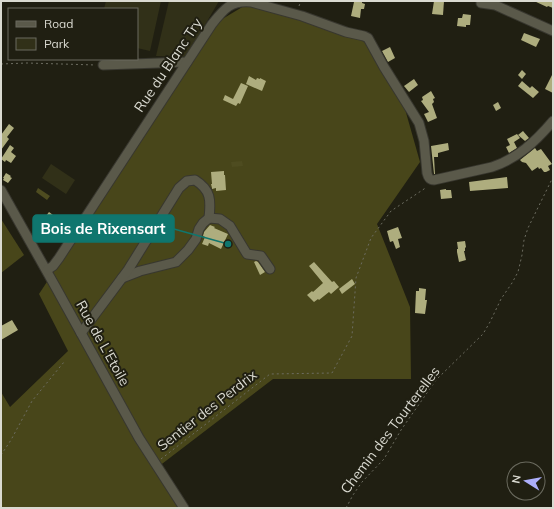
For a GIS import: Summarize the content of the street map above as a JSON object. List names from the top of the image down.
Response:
{
  "streets": {
    "street": ["Rue du Blanc Try", "Rue de L'Etoile"],
    "path": ["Sentier des Perdrix", "Chemin des Tourterelles"]
  },
  "crossings": [
    ["Rue du Blanc Try", "Rue de L'Etoile"],
    ["Rue du Blanc Try", "Sentier des Perdrix"],
    ["Rue de L'Etoile", "Sentier des Perdrix"]
  ],
  "places": ["Bois de Rixensart"],
  "legend": ["Road", "Park"],
  "north": "left"
}
